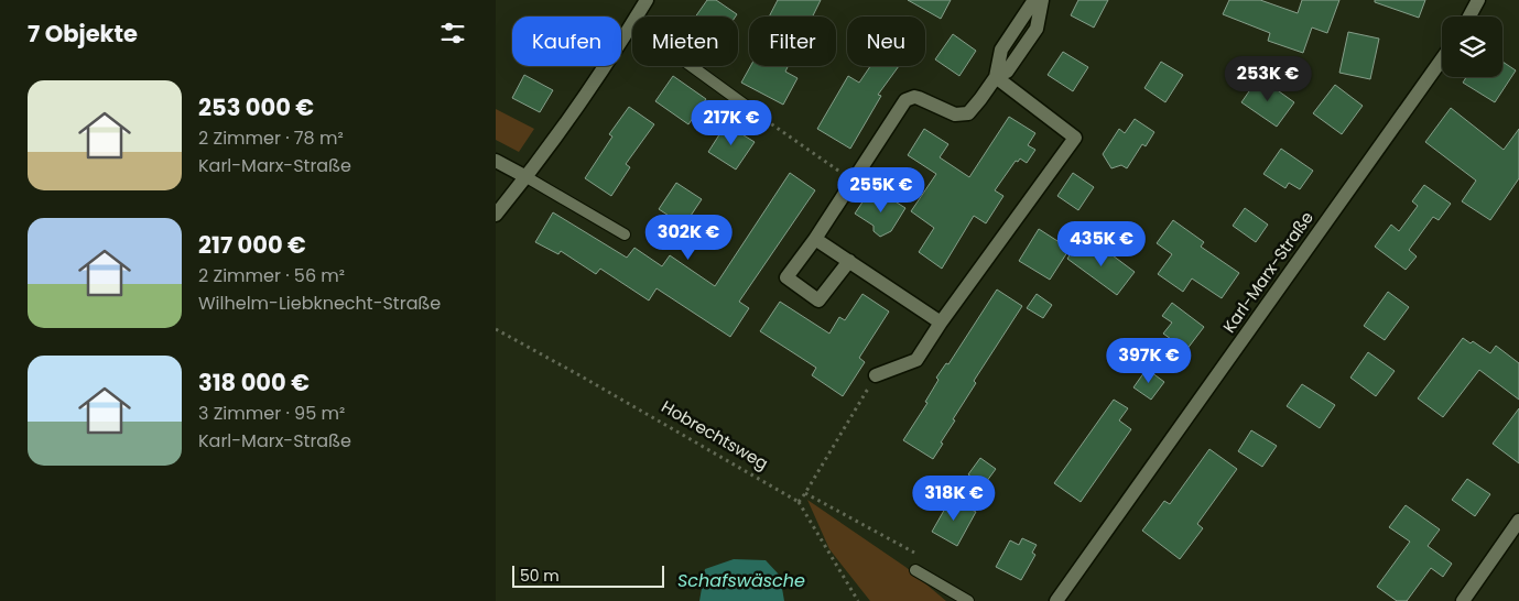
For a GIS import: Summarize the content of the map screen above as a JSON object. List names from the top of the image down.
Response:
{
  "streets": {
    "street": ["Karl-Marx-Straße"],
    "path": ["Hobrechtsweg"]
  },
  "water": ["Schafswäsche"],
  "scale_bar": "50 m",
  "page": {
    "heading": "7 Objekte",
    "chip": [
      "Kaufen",
      "Mieten",
      "Filter",
      "Neu"
    ],
    "price": [
      "253K €",
      "217K €",
      "255K €",
      "302K €",
      "435K €",
      "397K €",
      "318K €"
    ],
    "list": [
      {
        "name": "253 000 €",
        "note": "2 Zimmer · 78 m² · Karl-Marx-Straße"
      },
      {
        "name": "217 000 €",
        "note": "2 Zimmer · 56 m² · Wilhelm-Liebknecht-Straße"
      },
      {
        "name": "318 000 €",
        "note": "3 Zimmer · 95 m² · Karl-Marx-Straße"
      }
    ],
    "scale": "50 m"
  }
}
